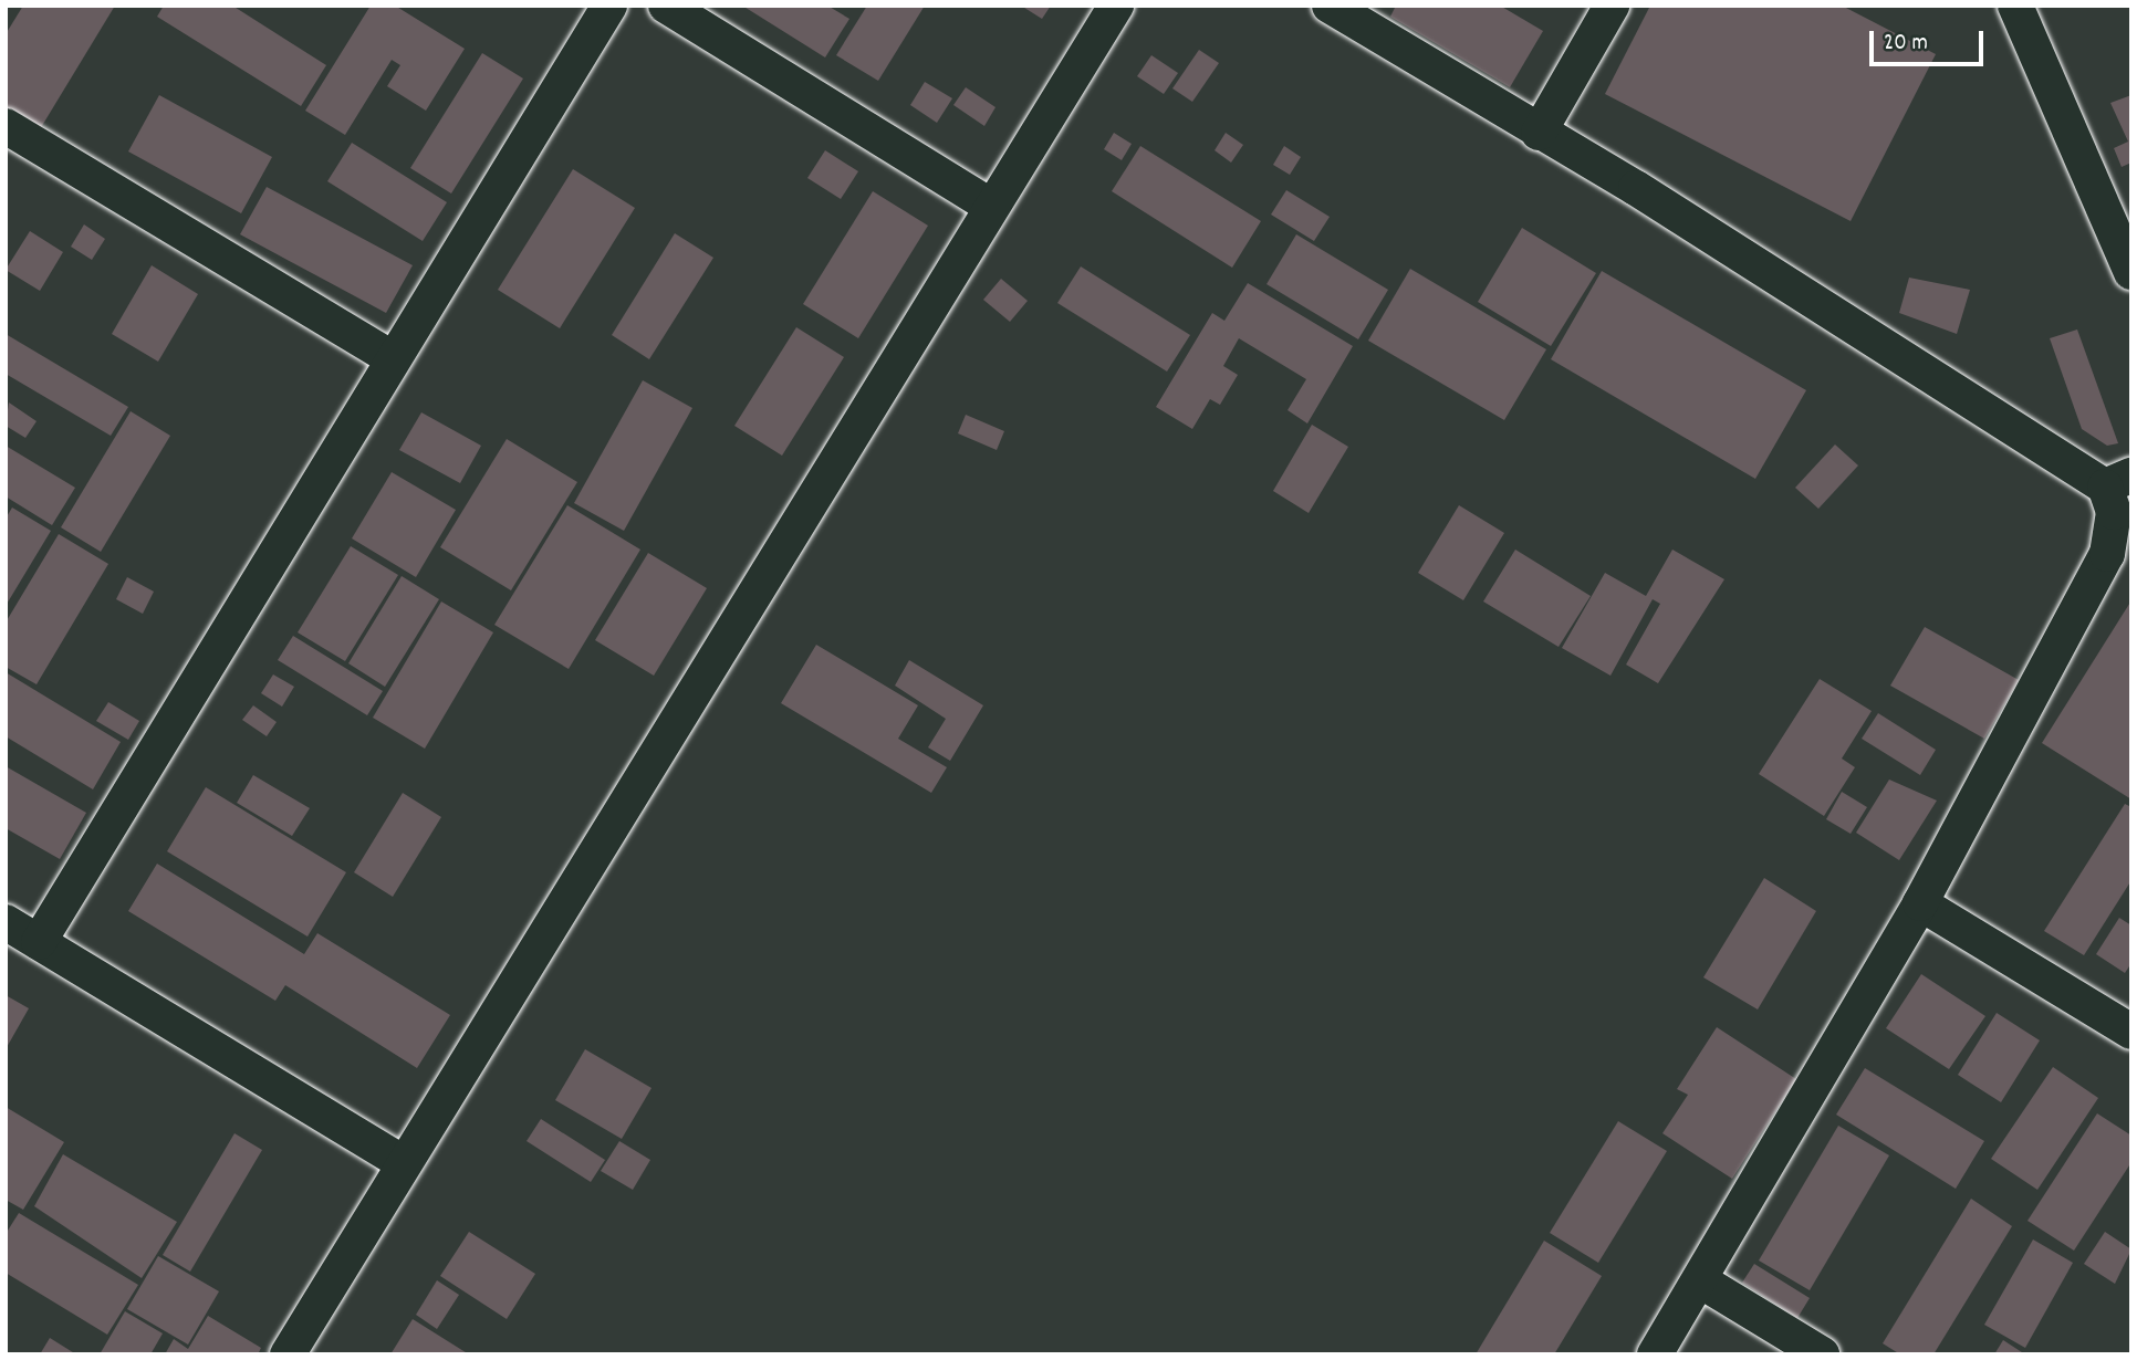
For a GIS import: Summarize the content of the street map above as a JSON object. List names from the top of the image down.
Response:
{
  "scale_bar": "20 m"
}
